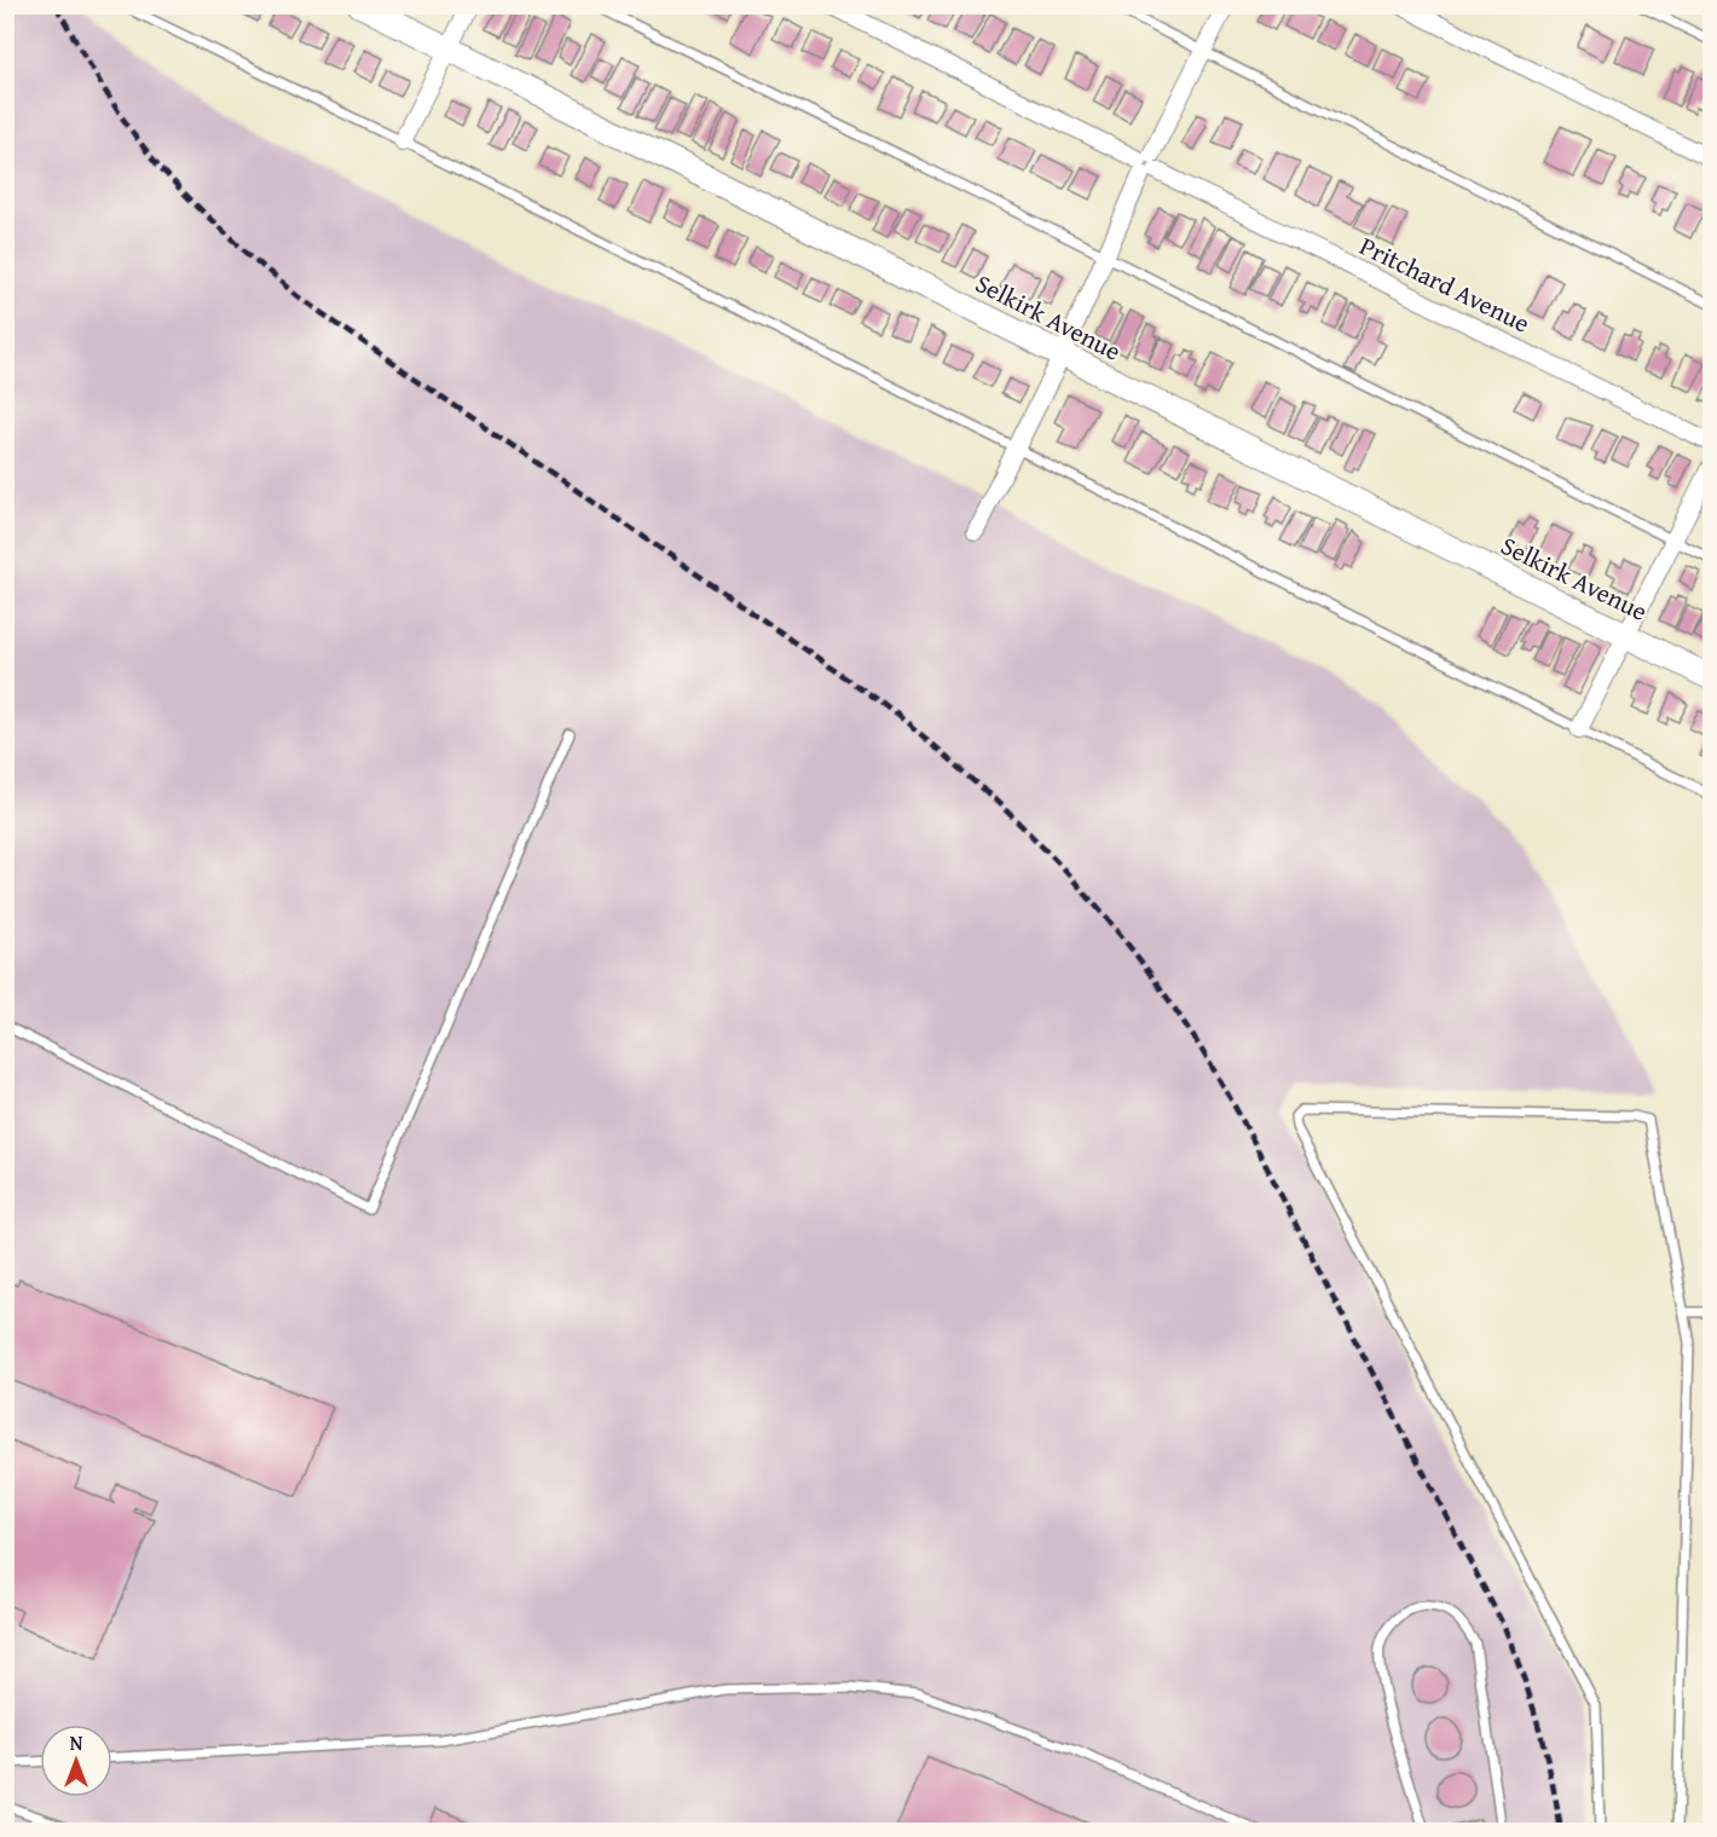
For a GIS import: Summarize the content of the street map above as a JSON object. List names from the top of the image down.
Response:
{
  "streets": {
    "street": ["Pritchard Avenue", "Selkirk Avenue"]
  },
  "north": "top"
}
